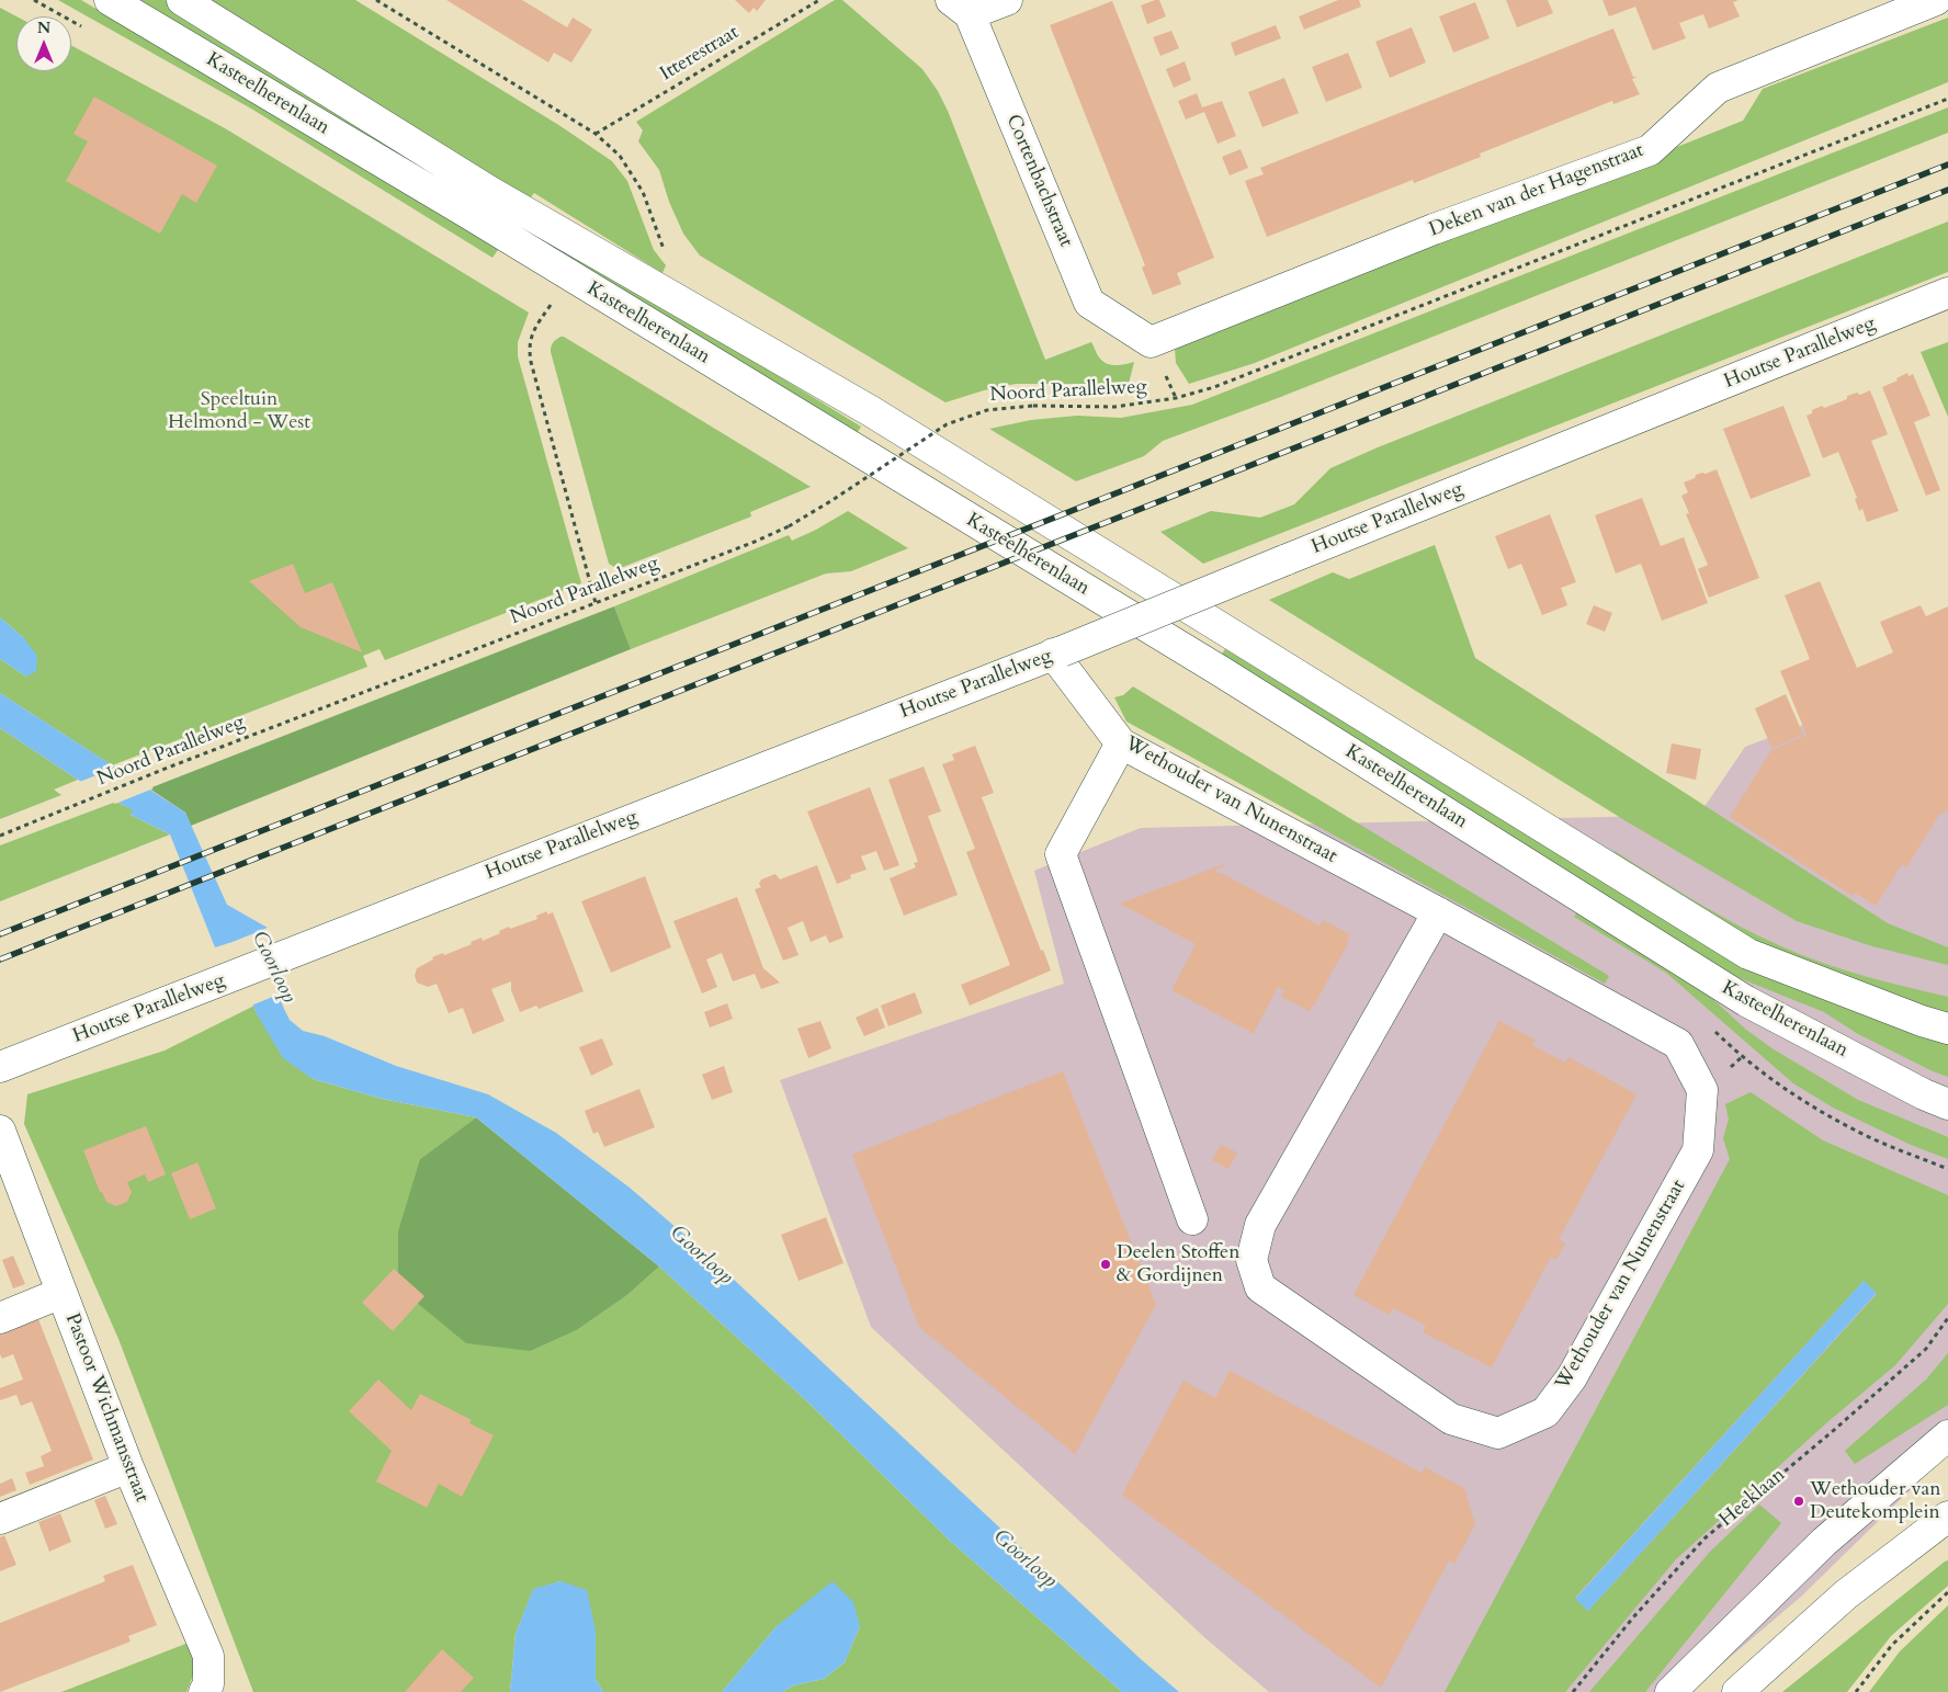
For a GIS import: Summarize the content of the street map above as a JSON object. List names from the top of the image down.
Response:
{
  "streets": {
    "street": [
      "Kasteelherenlaan",
      "Cortenbachstraat",
      "Deken van der Hagenstraat",
      "Houtse Parallelweg",
      "Wethouder van Nunenstraat",
      "Pastoor Wichmansstraat"
    ],
    "path": ["Itterestraat", "Noord Parallelweg", "Heeklaan"]
  },
  "crossings": [
    ["Cortenbachstraat", "Deken van der Hagenstraat"],
    ["Houtse Parallelweg", "Wethouder van Nunenstraat"]
  ],
  "water": ["Goorloop"],
  "parks": ["Speeltuin Helmond - West"],
  "places": ["Deelen Stoffen & Gordijnen", "Wethouder van Deutekomplein"],
  "north": "top"
}
